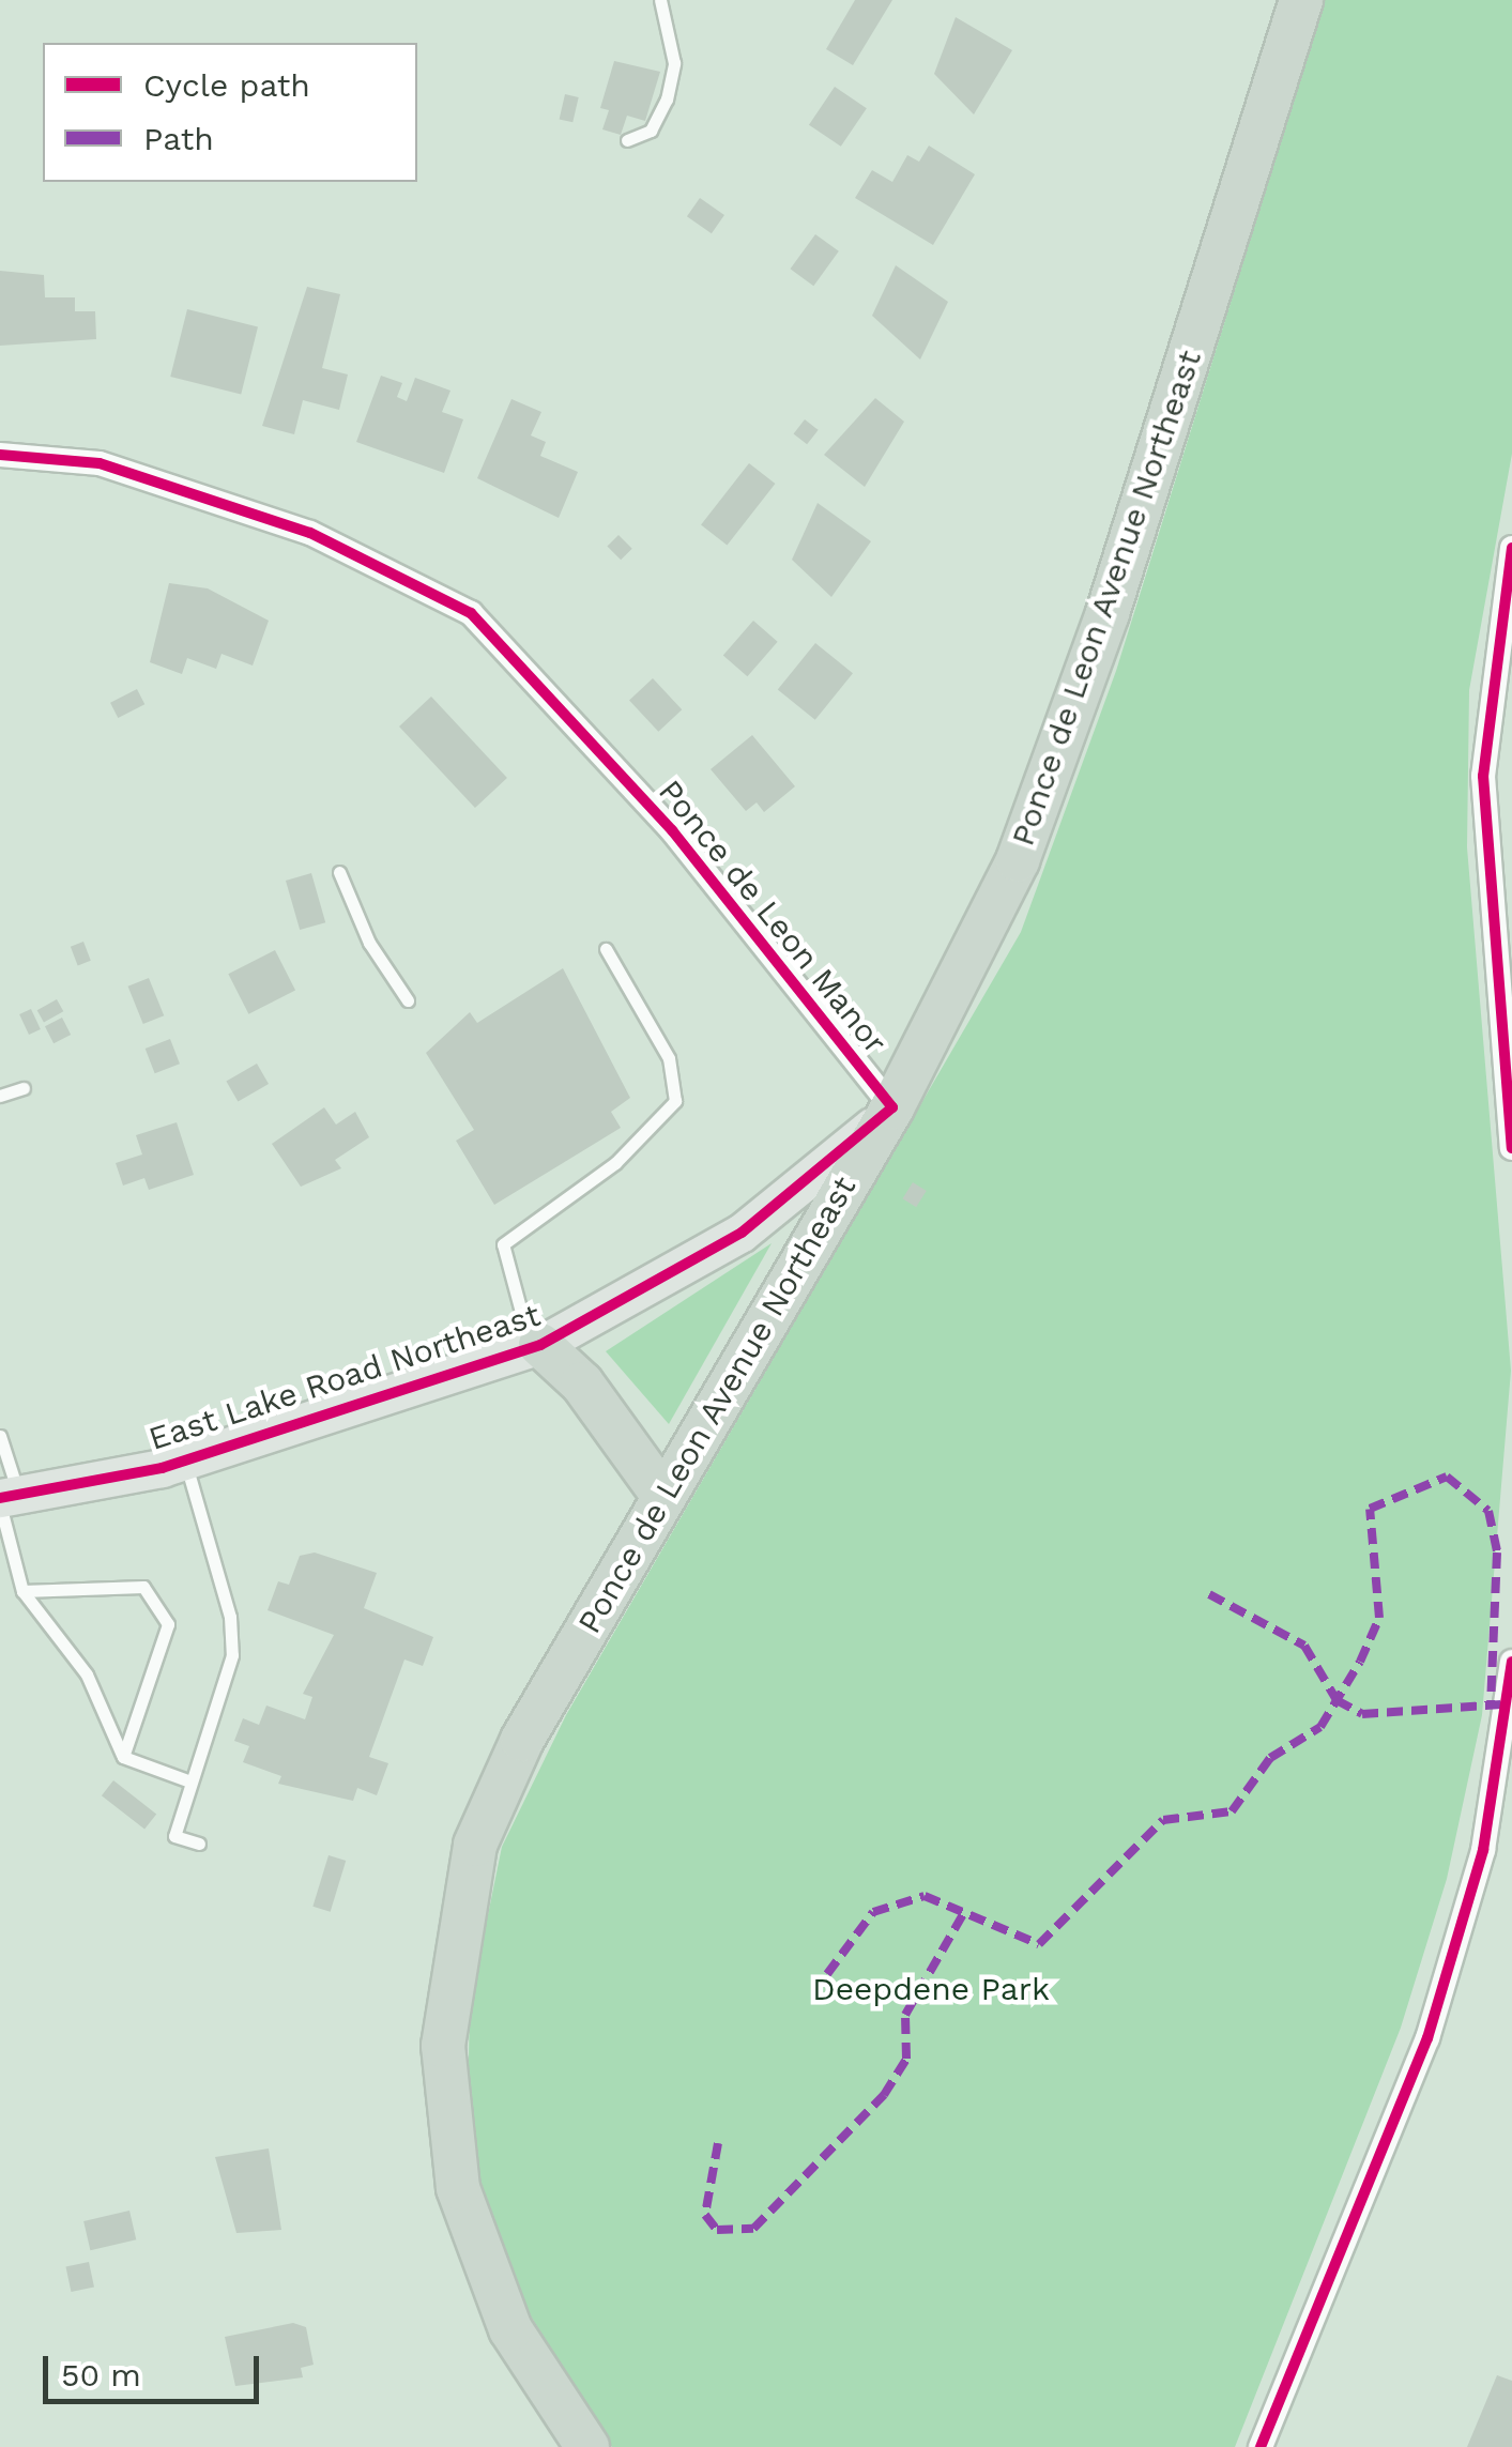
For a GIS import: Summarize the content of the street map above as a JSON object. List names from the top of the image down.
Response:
{
  "streets": {
    "highway": ["Ponce de Leon Avenue Northeast"],
    "main road": ["East Lake Road Northeast"],
    "street": ["Ponce de Leon Manor"]
  },
  "crossings": [
    ["Ponce de Leon Avenue Northeast", "Ponce de Leon Manor"],
    ["Ponce de Leon Avenue Northeast", "East Lake Road Northeast"],
    ["Ponce de Leon Manor", "East Lake Road Northeast"]
  ],
  "parks": ["Deepdene Park"],
  "legend": ["Cycle path", "Path"],
  "scale_bar": "50 m"
}
